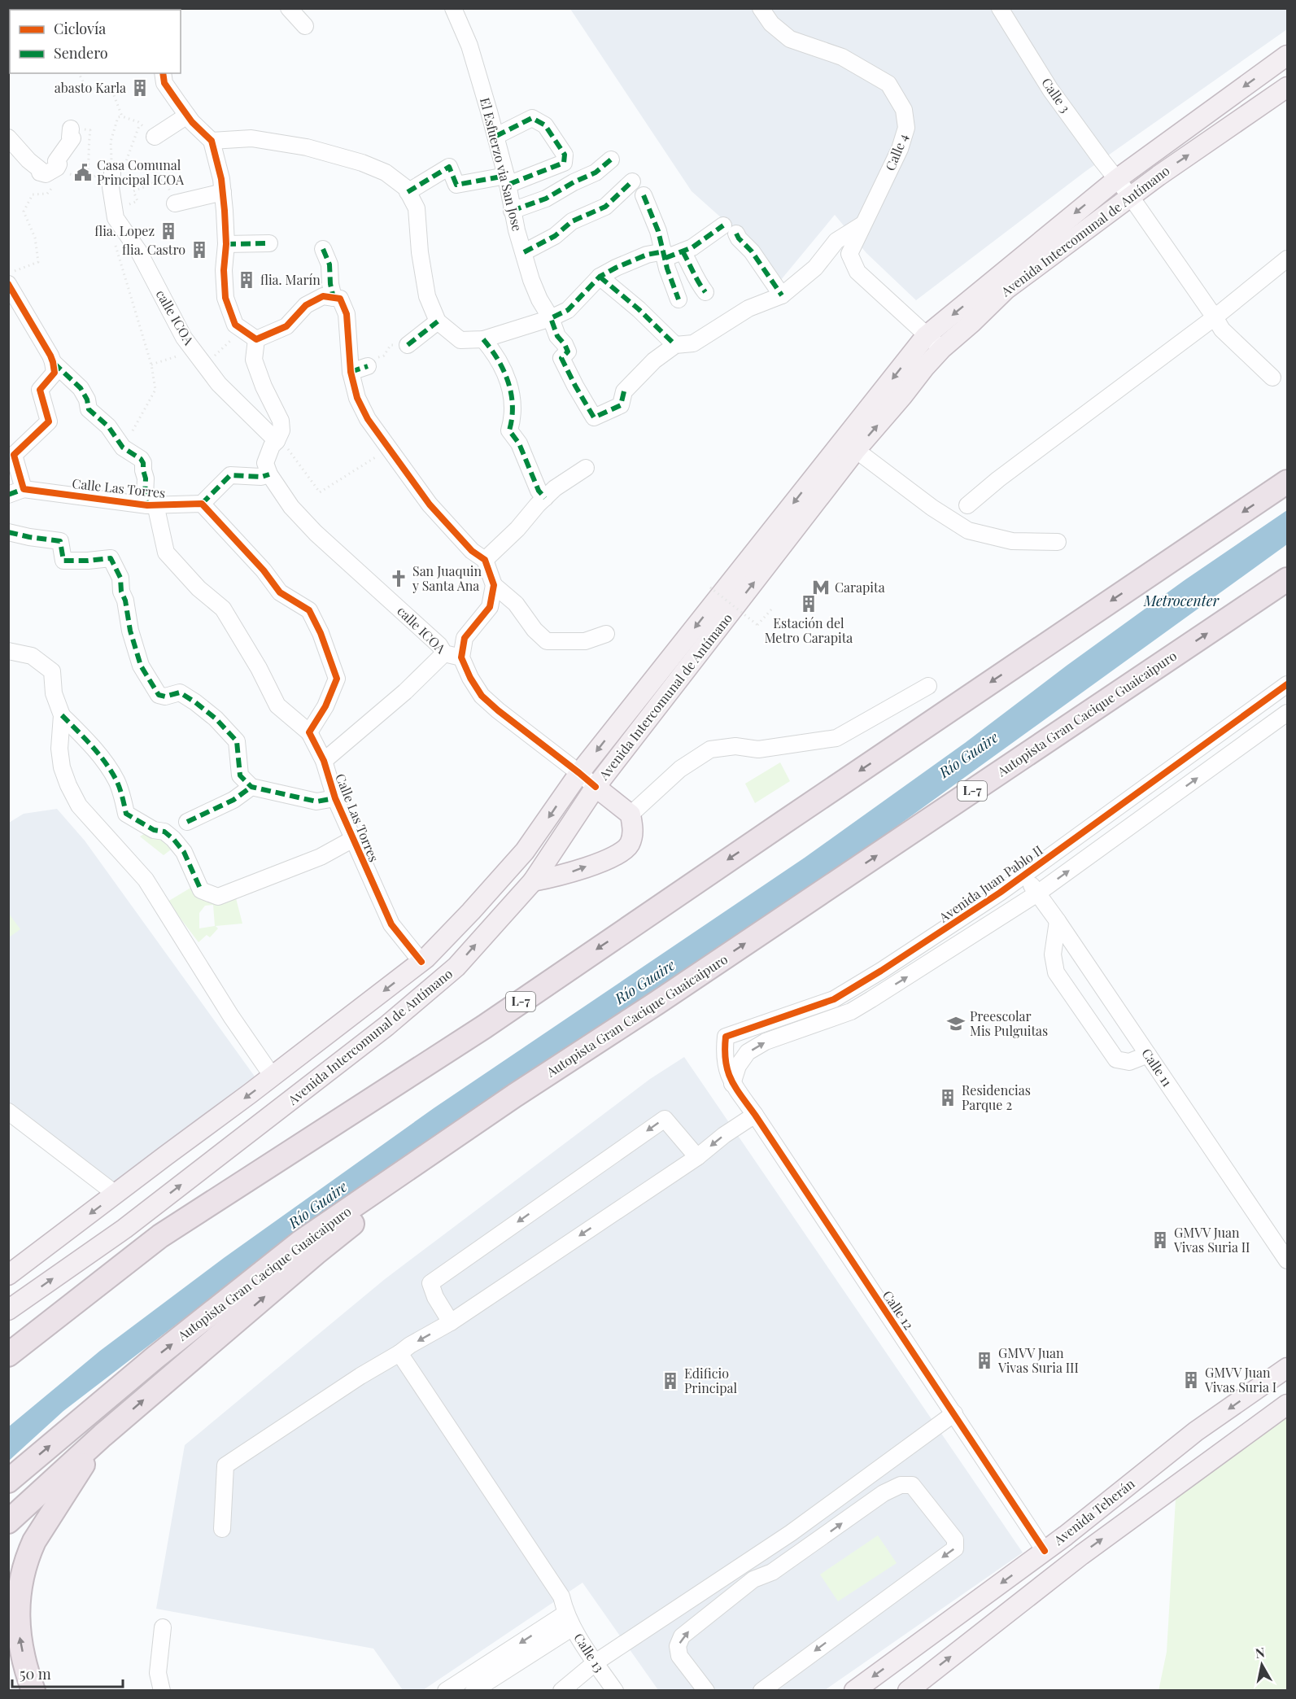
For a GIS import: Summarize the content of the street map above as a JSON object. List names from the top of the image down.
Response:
{
  "streets": {
    "highway": ["Autopista Gran Cacique Guaicaipuro", "L-7"],
    "main road": ["Avenida Intercomunal de Antímano", "Avenida Teherán"],
    "street": [
      "Calle 3",
      "Calle 4",
      "El Esfuerzo via San Jose",
      "calle ICOA",
      "Calle Las Torres",
      "Avenida Juan Pablo II",
      "Calle 11",
      "Calle 12",
      "Calle 13"
    ]
  },
  "crossings": [
    ["Calle 3", "Avenida Intercomunal de Antímano"],
    ["Calle 4", "Avenida Intercomunal de Antímano"],
    ["Avenida Intercomunal de Antímano", "Calle Las Torres"],
    ["Avenida Juan Pablo II", "Calle 11"],
    ["Avenida Juan Pablo II", "Calle 12"],
    ["Calle 12", "Avenida Teherán"]
  ],
  "water": ["Metrocenter", "Río Guaire"],
  "places": {
    "building": [
      "abasto Karla",
      "flia. Lopez",
      "flia. Castro",
      "flia. Marín",
      "Estación del Metro Carapita",
      "Residencias Parque 2",
      "GMVV Juan Vivas Suria II",
      "GMVV Juan Vivas Suria III",
      "GMVV Juan Vivas Suria I",
      "Edificio Principal"
    ],
    "public building": ["Casa Comunal Principal ICOA"],
    "church": ["San Juaquin y Santa Ana"],
    "metro station": ["Carapita"],
    "school or university": ["Preescolar Mis Pulguitas"]
  },
  "legend": ["Ciclovía", "Sendero"],
  "scale_bar": "50 m",
  "north": "top"
}
